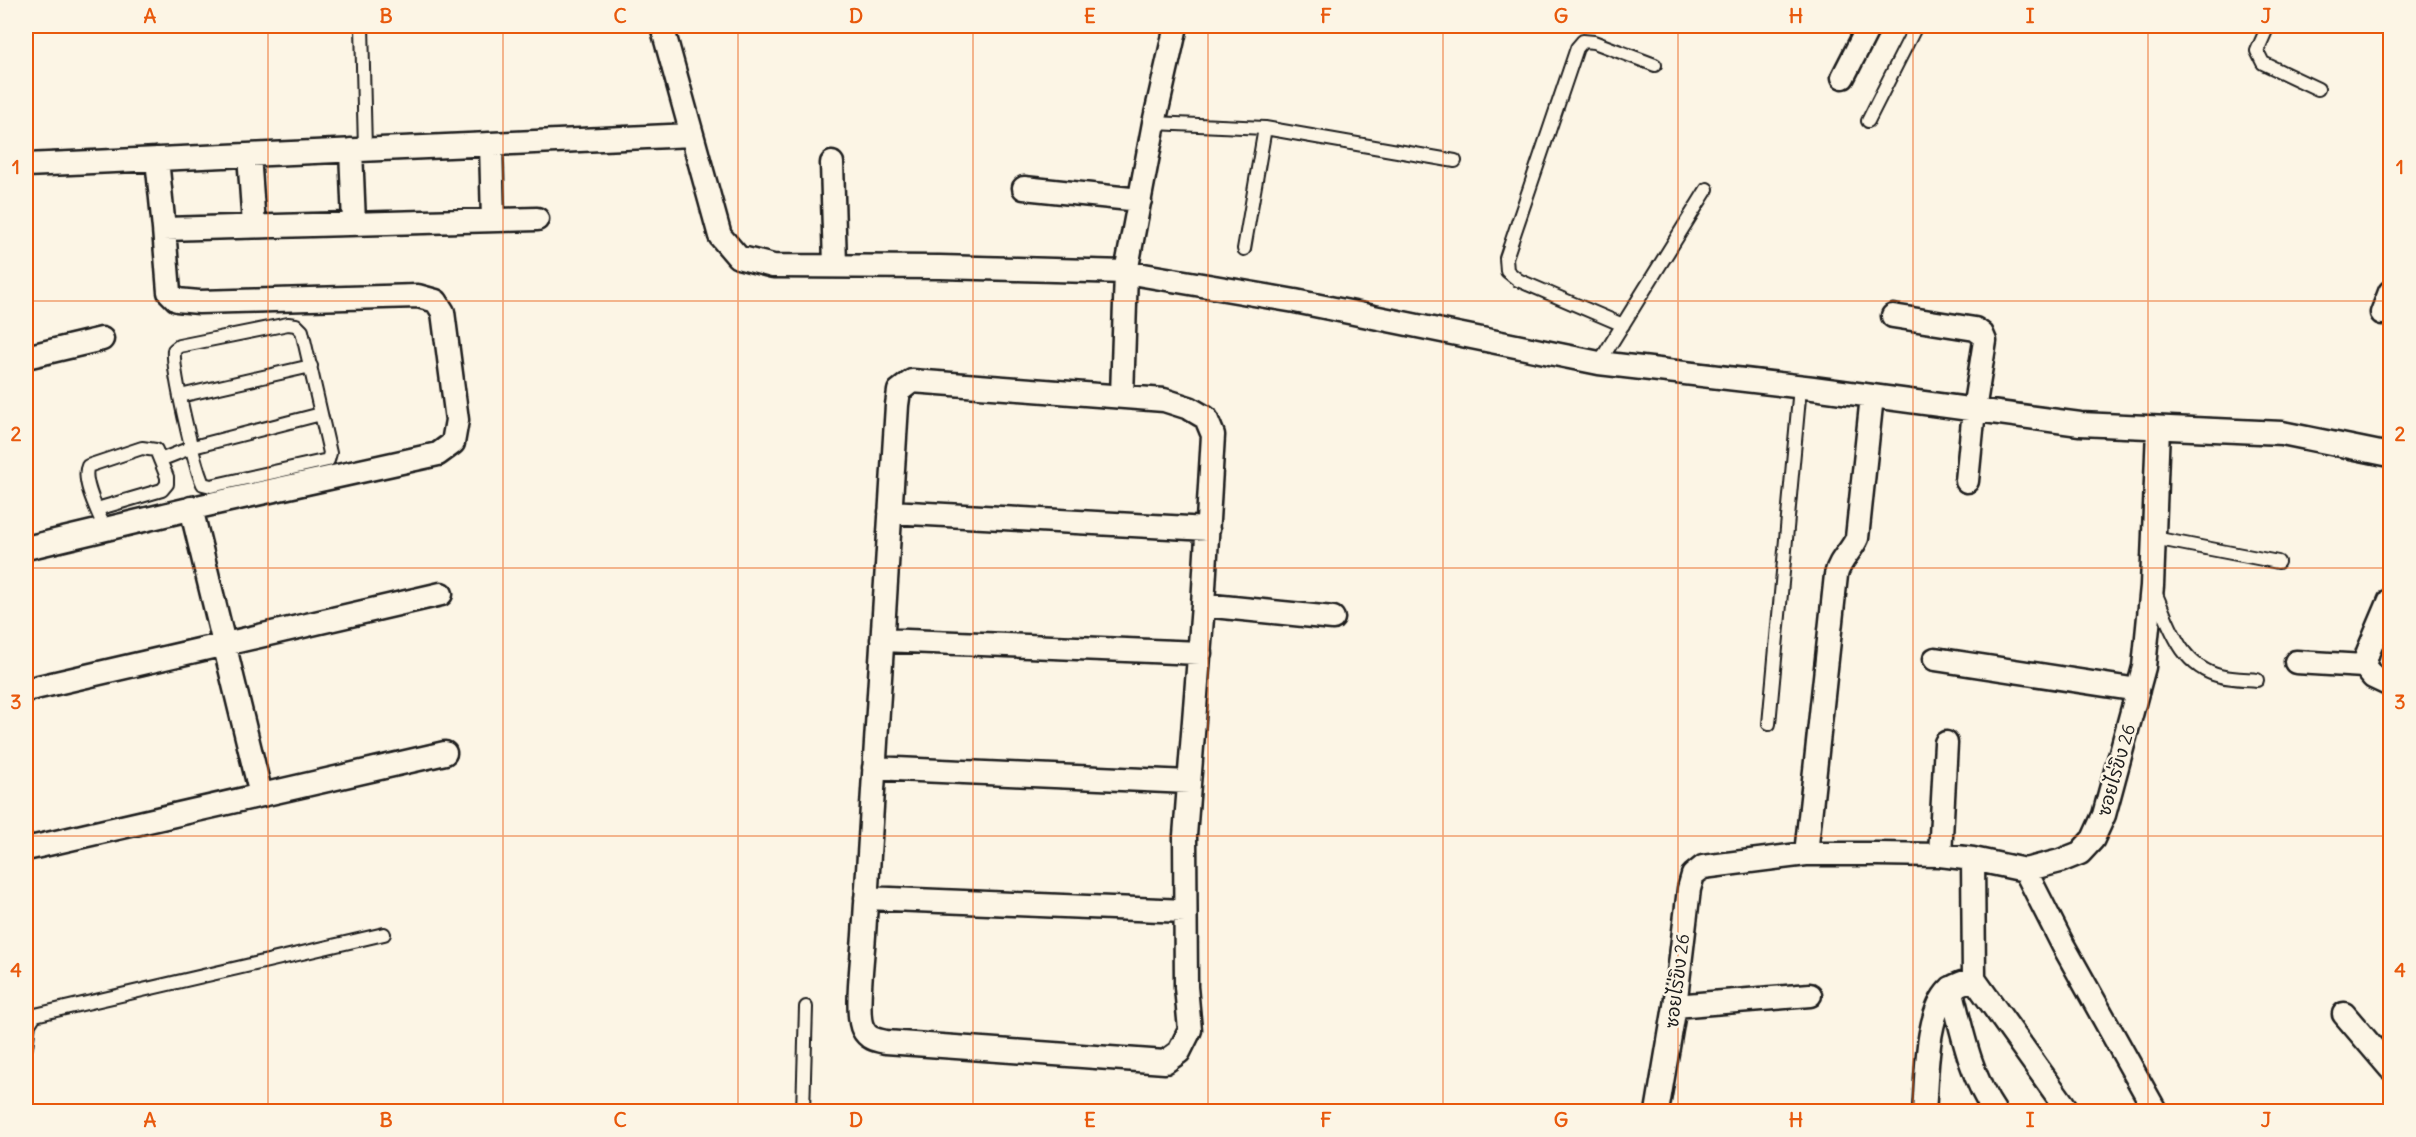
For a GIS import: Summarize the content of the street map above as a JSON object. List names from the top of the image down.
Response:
{
  "streets": {
    "street": ["ซอยไร่ขิง 26"]
  },
  "grid": {
    "columns": [
      "A",
      "B",
      "C",
      "D",
      "E",
      "F",
      "G",
      "H",
      "I",
      "J"
    ],
    "rows": [
      "1",
      "2",
      "3",
      "4"
    ]
  }
}
